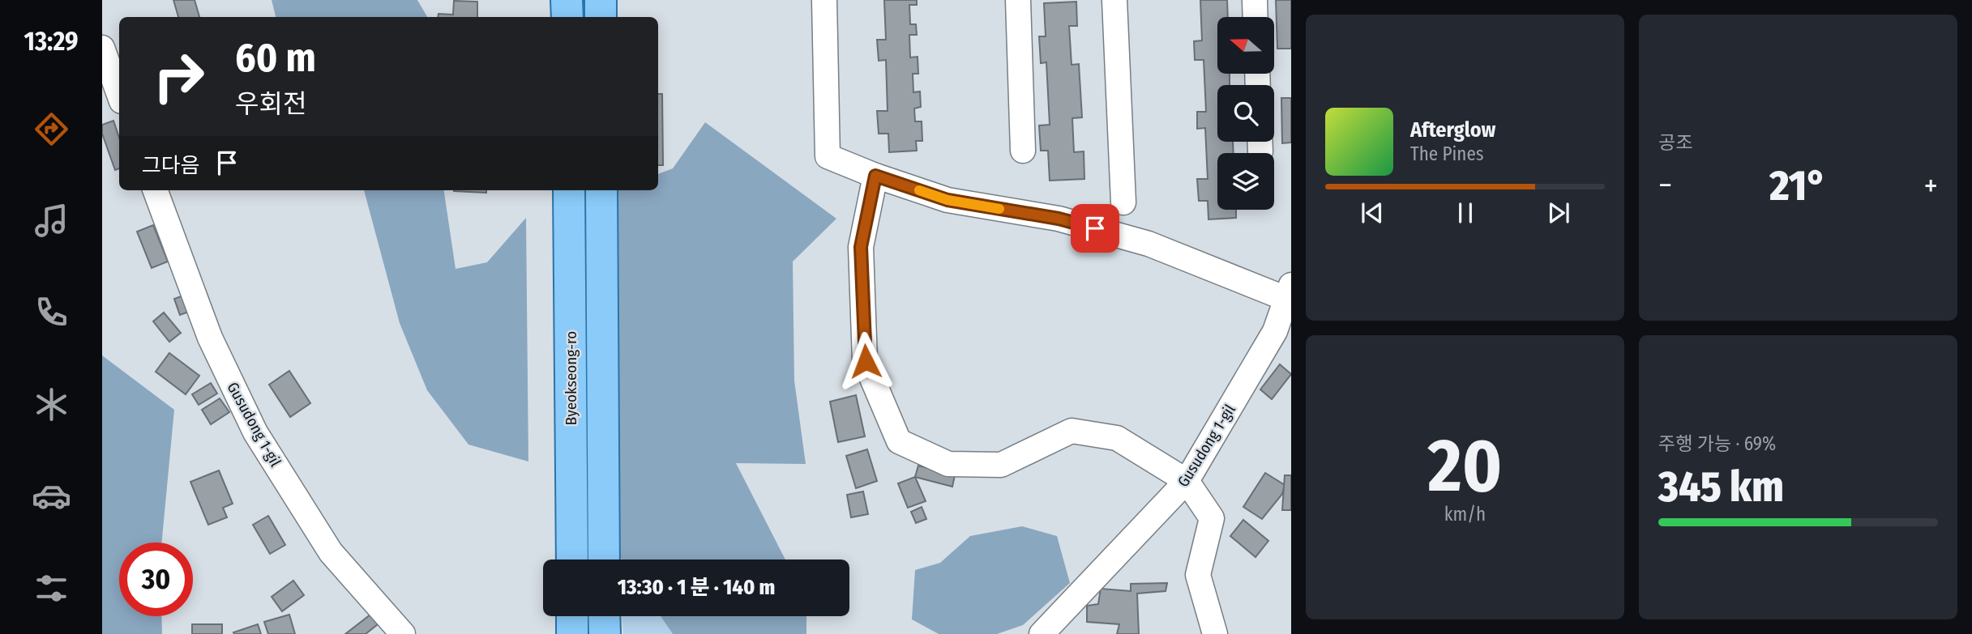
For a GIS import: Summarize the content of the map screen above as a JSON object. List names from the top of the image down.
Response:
{
  "streets": {
    "main road": ["Byeokseong-ro"],
    "street": ["Gusudong 1-gil"]
  },
  "north": "left",
  "page": {
    "tabs": "13:29",
    "tile": [
      "공조",
      ["20", "km/h"],
      ["주행 가능 · 69%", "345 km"]
    ],
    "turn": ["60 m", "우회전"],
    "song": ["Afterglow", "The Pines"],
    "then": "그다음",
    "heat": ["−", "21°", "+"],
    "limit": "30",
    "trip": "13:30 · 1 분 · 140 m"
  }
}
